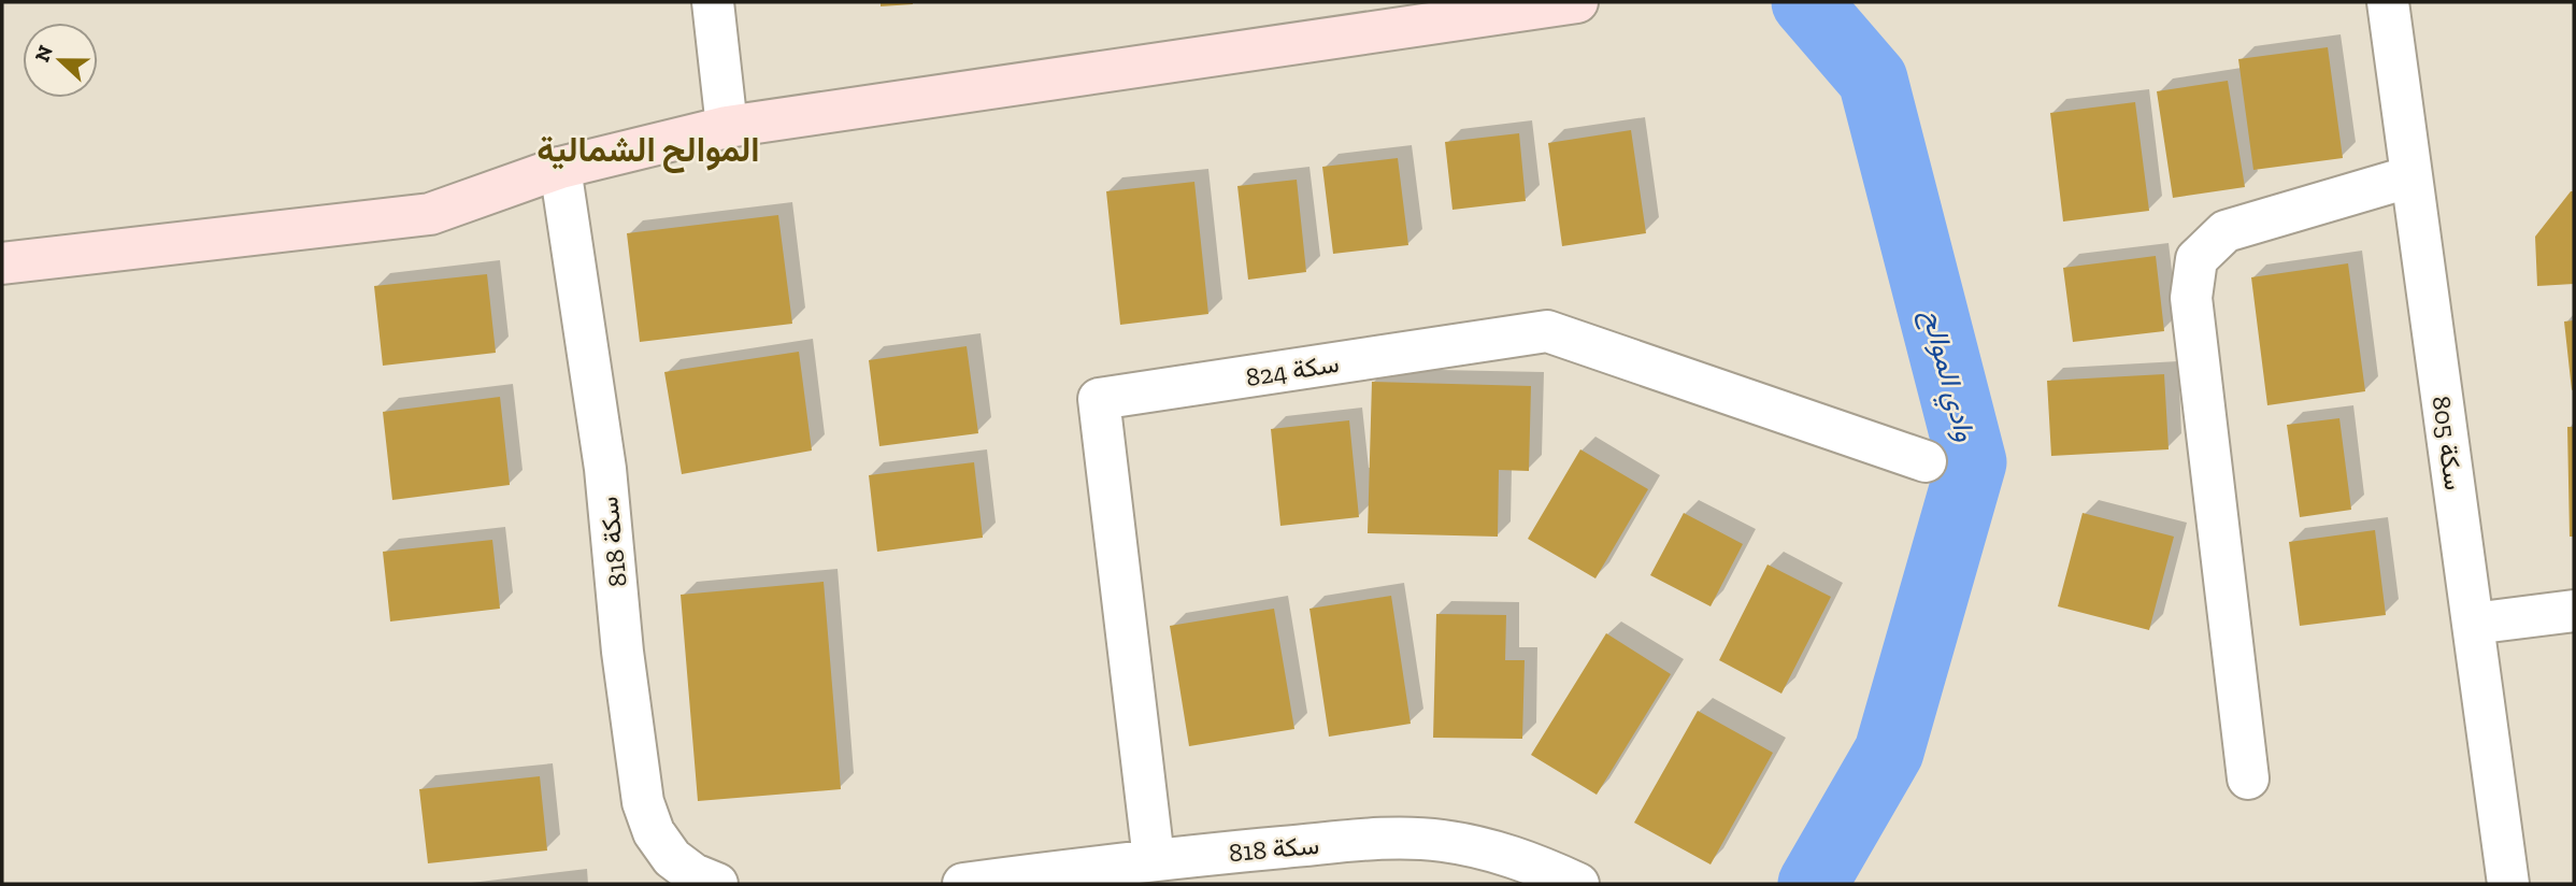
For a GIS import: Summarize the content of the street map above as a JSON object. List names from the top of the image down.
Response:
{
  "streets": {
    "street": ["سكة 824", "سكة 805", "سكة 818"]
  },
  "crossings": [
    ["سكة 824", "سكة 818"]
  ],
  "districts": ["الموالح الشمالية"],
  "water": ["وادي الموالح"],
  "north": "left"
}
